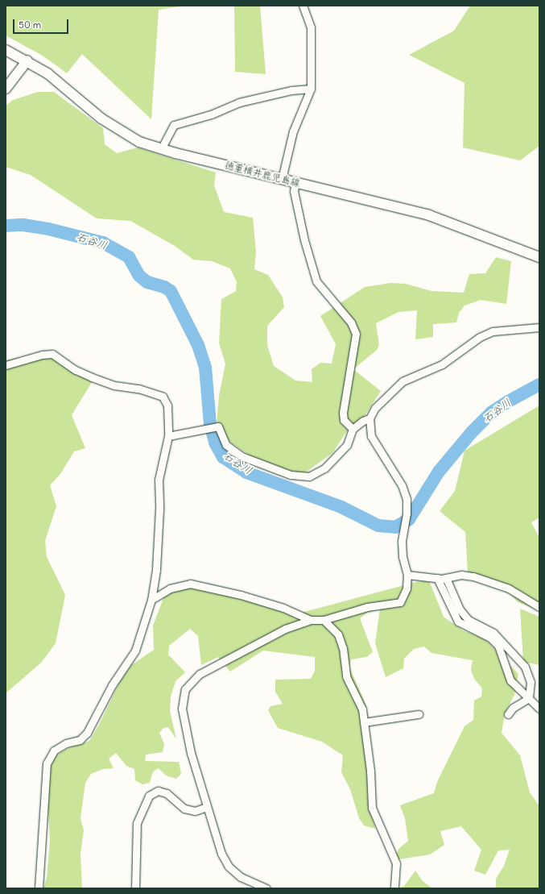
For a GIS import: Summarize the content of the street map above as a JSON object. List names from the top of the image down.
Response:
{
  "streets": {
    "main road": ["徳重横井鹿児島線"]
  },
  "water": ["石谷川"],
  "scale_bar": "50 m"
}
